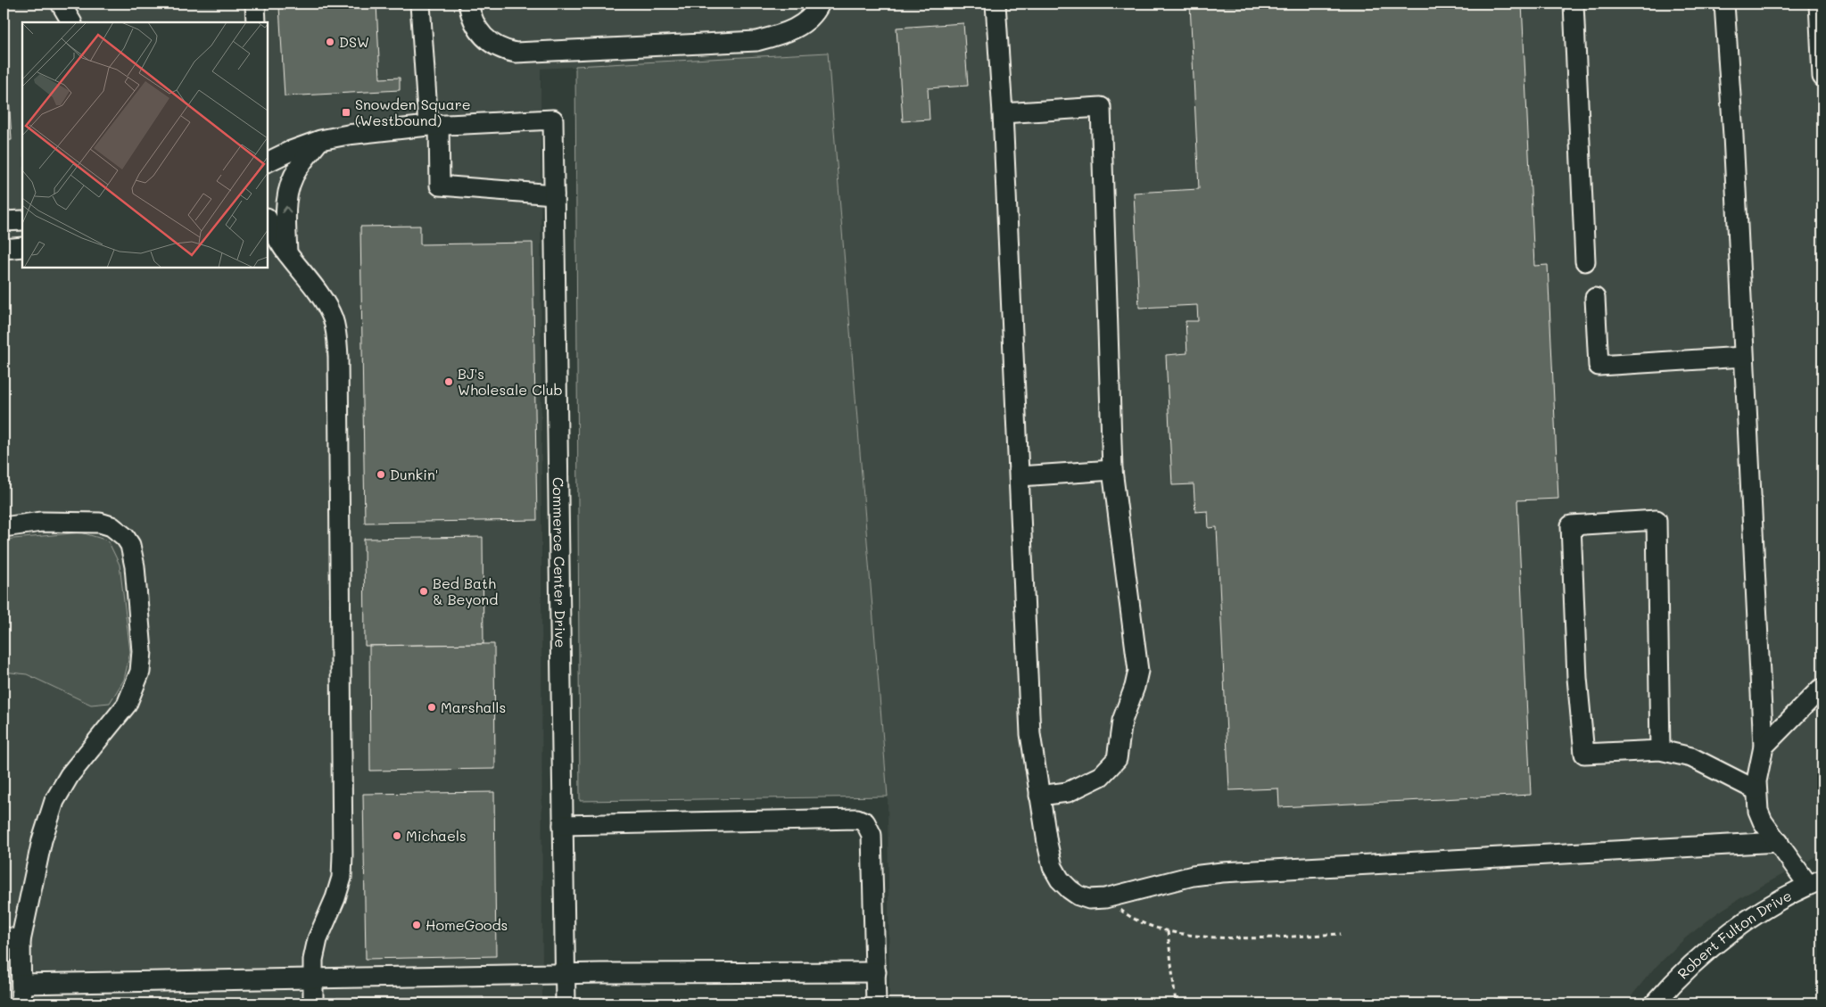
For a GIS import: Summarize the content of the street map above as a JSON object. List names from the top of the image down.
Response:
{
  "streets": {
    "street": ["Commerce Center Drive", "Robert Fulton Drive"]
  },
  "places": {
    "other": [
      "DSW",
      "BJ's Wholesale Club",
      "Dunkin'",
      "Bed Bath & Beyond",
      "Marshalls",
      "Michaels",
      "HomeGoods"
    ],
    "transit": ["Snowden Square (Westbound)"]
  }
}
